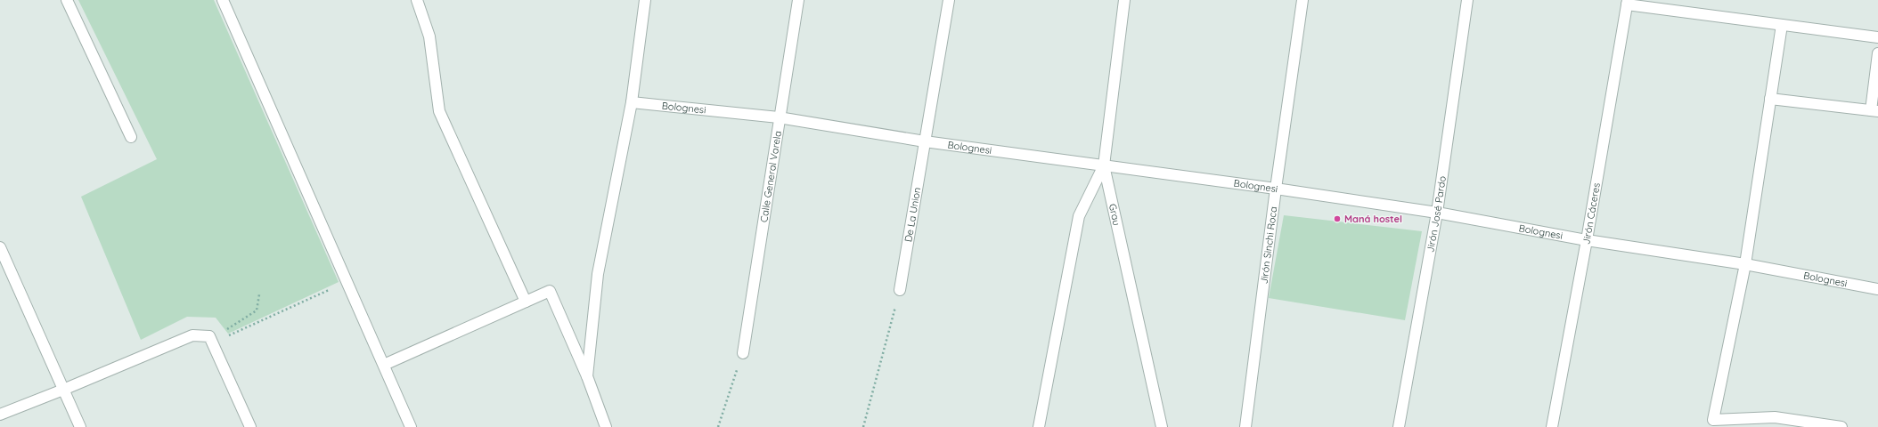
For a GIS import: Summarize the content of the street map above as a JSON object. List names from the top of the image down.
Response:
{
  "streets": {
    "street": [
      "Bolognesi",
      "Calle General Varela",
      "Jirón Cáceres",
      "Jirón José Pardo",
      "De La Union",
      "Grau",
      "Jirón Sinchi Roca"
    ]
  },
  "crossings": [
    ["Bolognesi", "Calle General Varela"],
    ["Bolognesi", "Jirón Cáceres"],
    ["Bolognesi", "Jirón José Pardo"],
    ["Bolognesi", "De La Union"],
    ["Bolognesi", "Grau"],
    ["Bolognesi", "Jirón Sinchi Roca"]
  ],
  "places": ["Maná hostel"]
}
